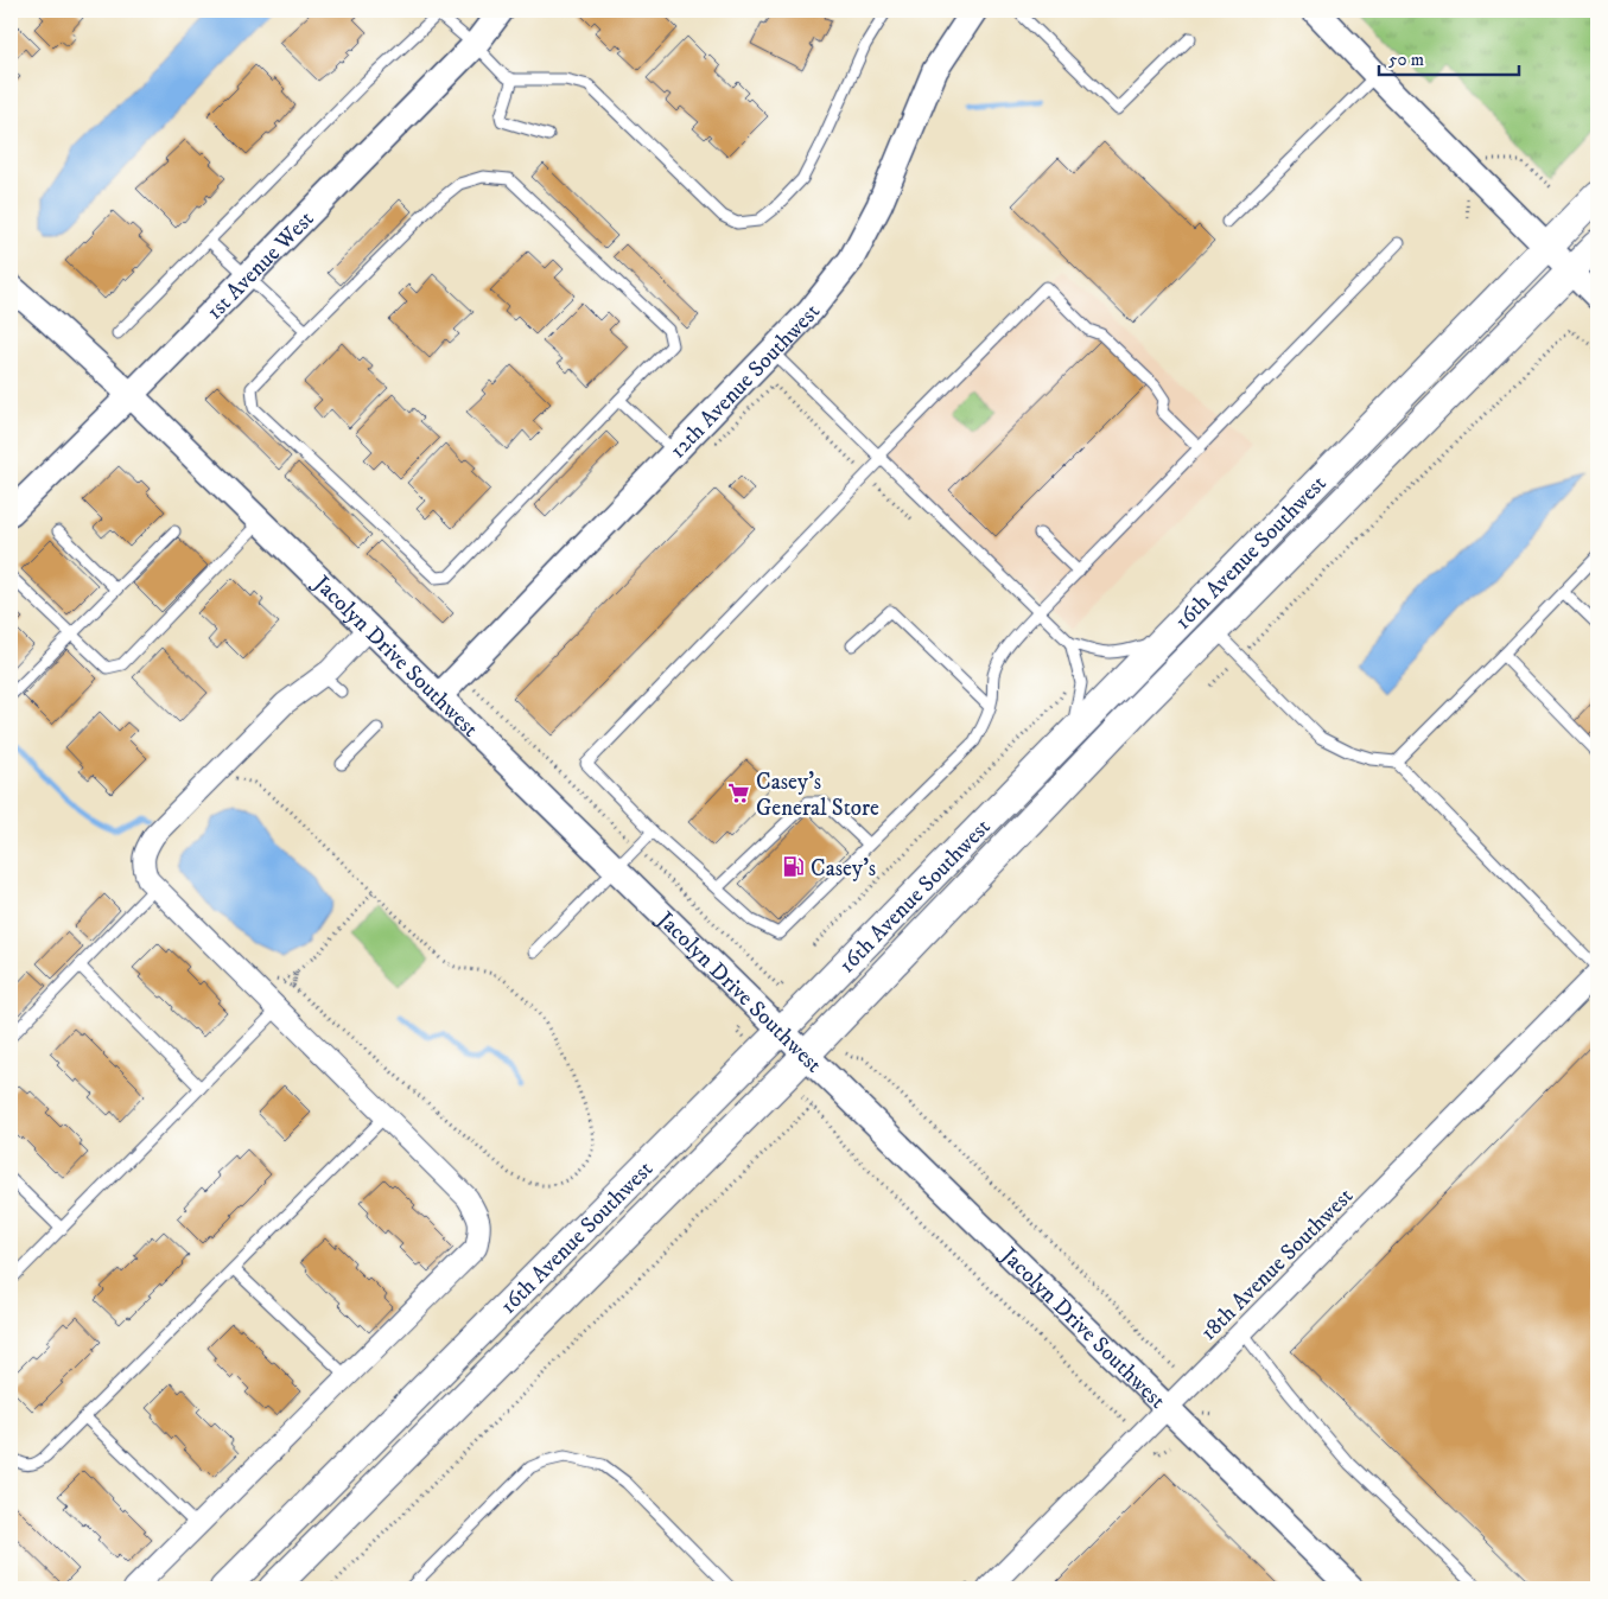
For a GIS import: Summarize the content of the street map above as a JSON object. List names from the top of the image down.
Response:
{
  "streets": {
    "main road": ["16th Avenue Southwest"],
    "street": [
      "1st Avenue West",
      "12th Avenue Southwest",
      "Jacolyn Drive Southwest",
      "18th Avenue Southwest"
    ]
  },
  "crossings": [
    ["1st Avenue West", "Jacolyn Drive Southwest"],
    ["12th Avenue Southwest", "Jacolyn Drive Southwest"],
    ["16th Avenue Southwest", "Jacolyn Drive Southwest"],
    ["Jacolyn Drive Southwest", "18th Avenue Southwest"]
  ],
  "places": {
    "supermarket": ["Casey's General Store"],
    "fuel station": ["Casey's"]
  },
  "scale_bar": "50 m"
}
